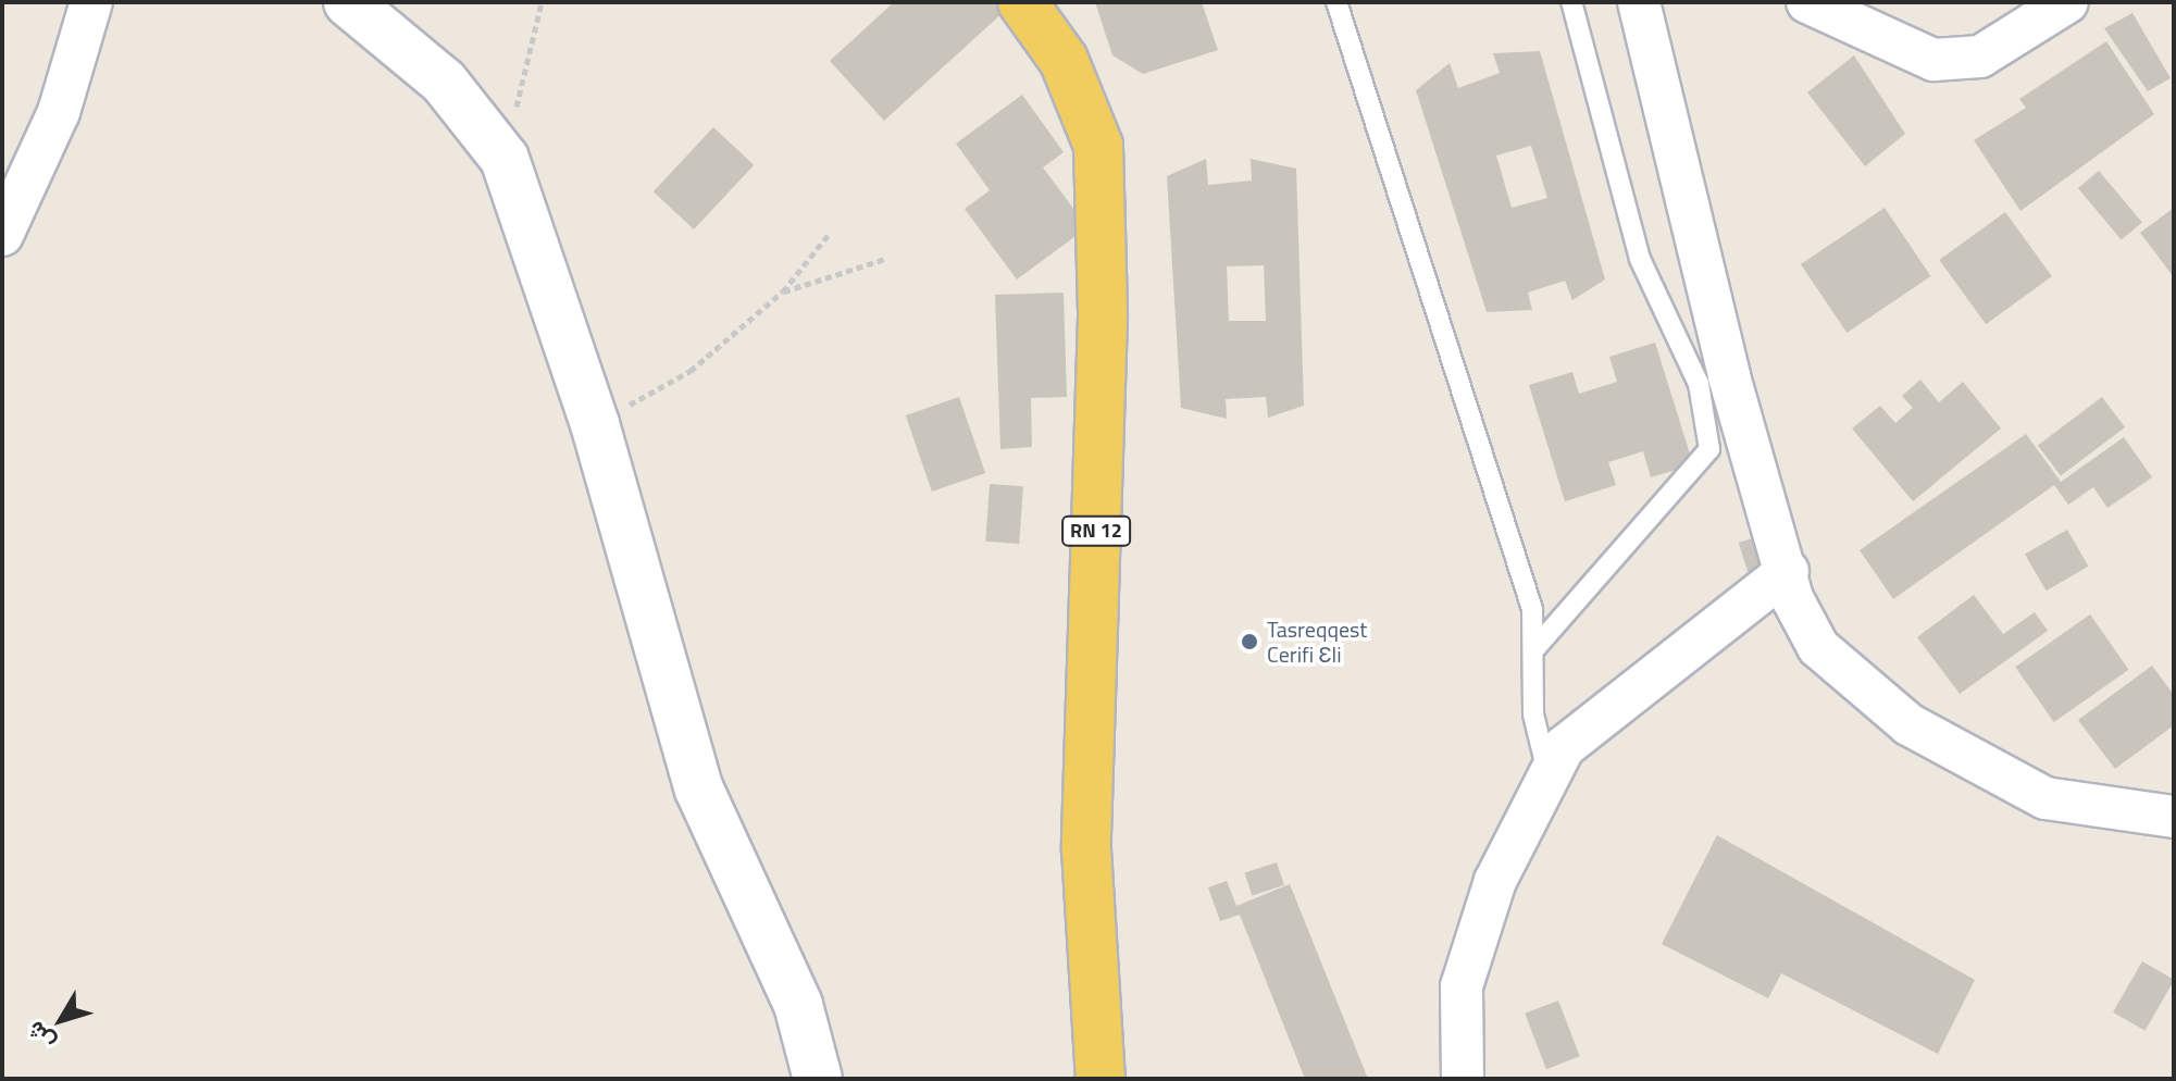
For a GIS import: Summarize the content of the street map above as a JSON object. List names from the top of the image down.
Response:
{
  "streets": {
    "main road": ["RN 12"]
  },
  "places": ["Tasreqqest Cerifi Ɛli"],
  "north": "bottom left"
}
